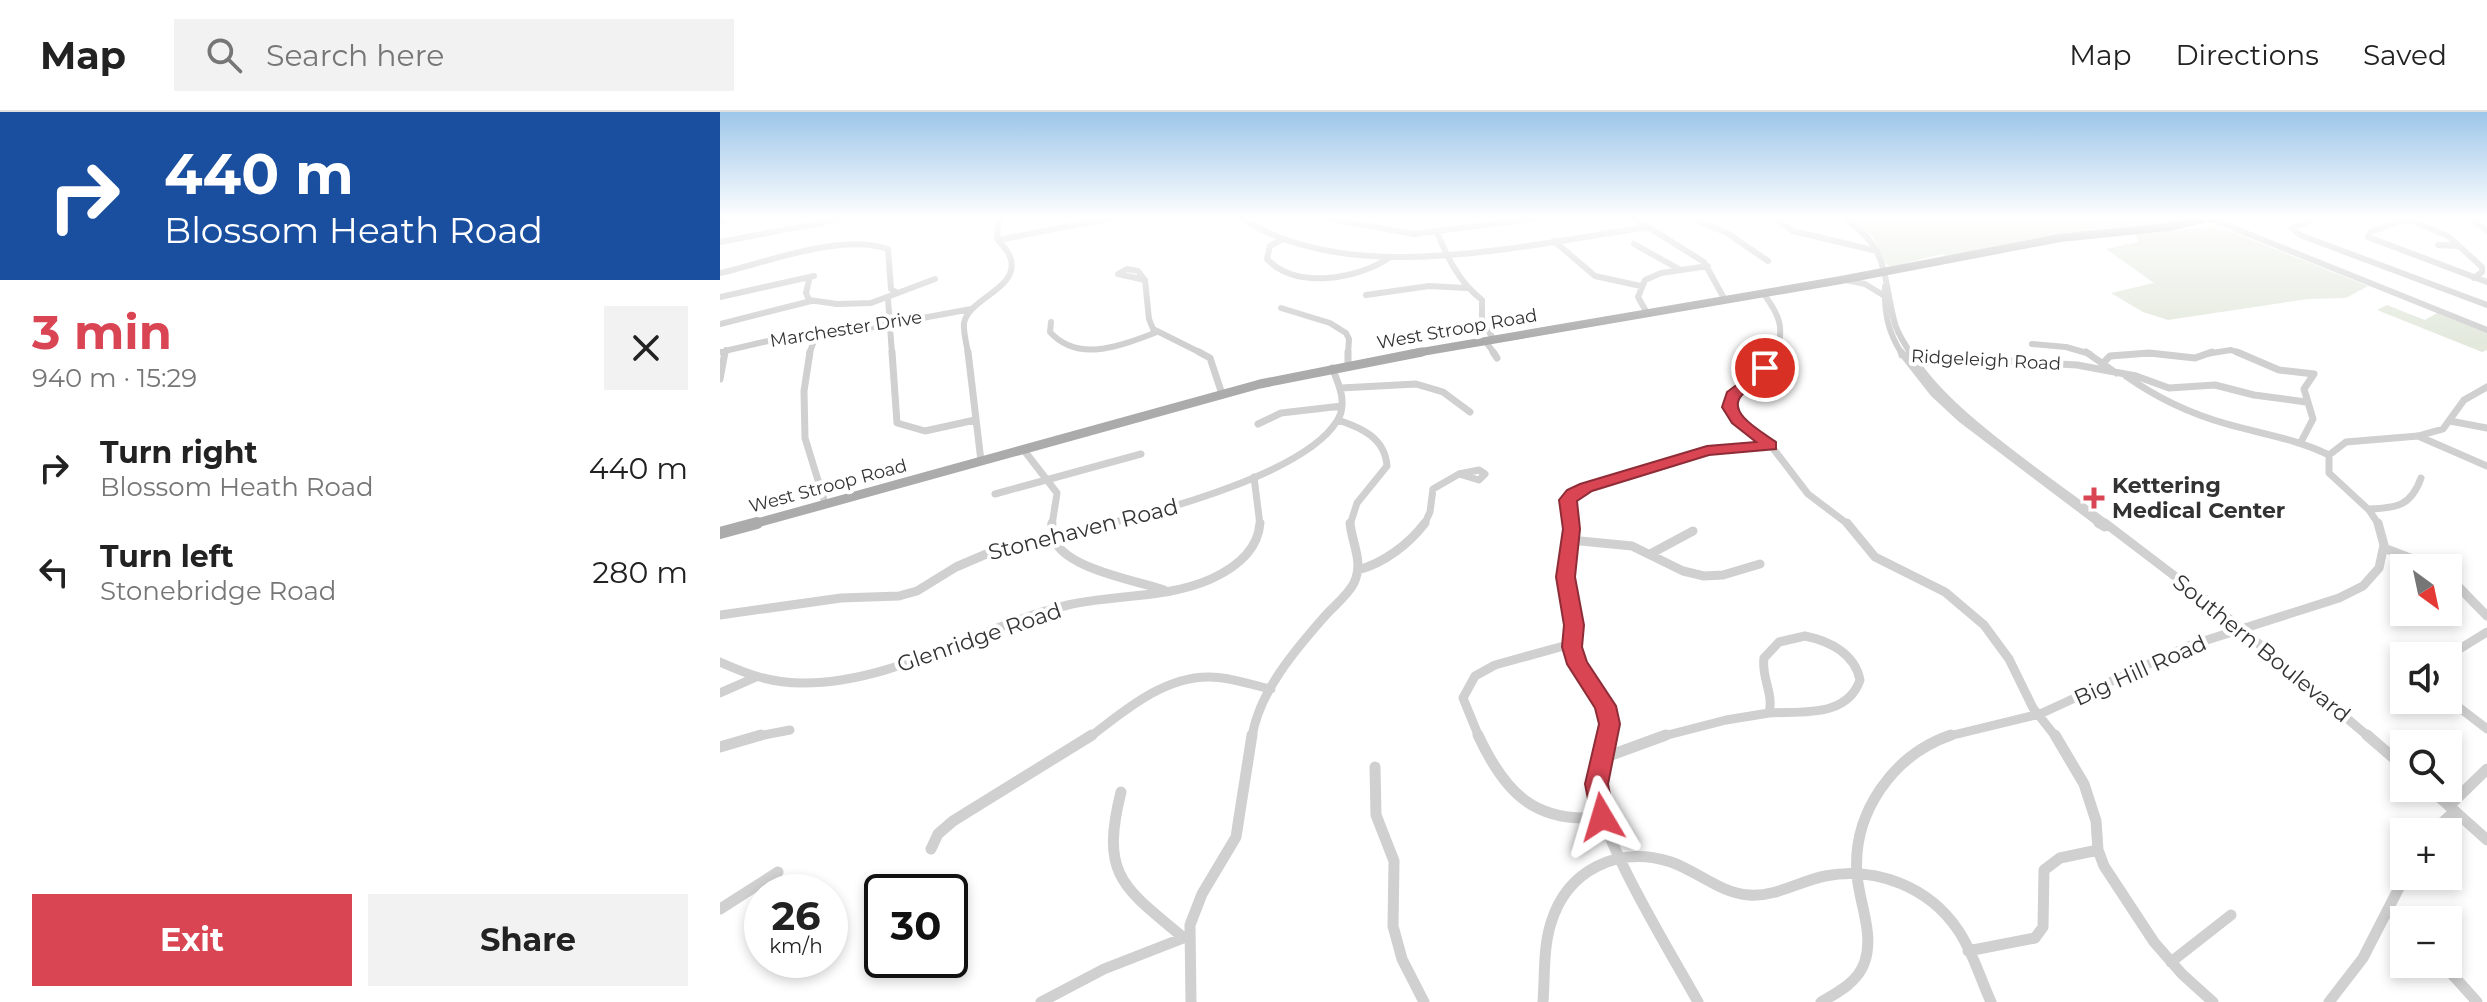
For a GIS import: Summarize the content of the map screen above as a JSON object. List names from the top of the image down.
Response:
{
  "streets": {
    "main road": ["West Stroop Road"],
    "street": [
      "Marchester Drive",
      "Ridgeleigh Road",
      "Stonehaven Road",
      "Glenridge Road",
      "Southern Boulevard",
      "Big Hill Road"
    ]
  },
  "crossings": [
    ["West Stroop Road", "Southern Boulevard"],
    ["Ridgeleigh Road", "Southern Boulevard"],
    ["Stonehaven Road", "Glenridge Road"],
    ["Southern Boulevard", "Big Hill Road"]
  ],
  "places": {
    "health": ["Kettering Medical Center"]
  },
  "north": "bottom right",
  "page": {
    "header": "Map",
    "search": "Search here",
    "nav": ["Map", "Directions", "Saved"],
    "turn": ["440 m", "Blossom Heath Road"],
    "heading": ["3 min", "940 m · 15:29"],
    "list": [
      {
        "name": "Turn right",
        "note": "Blossom Heath Road",
        "value": "440 m"
      },
      {
        "name": "Turn left",
        "note": "Stonebridge Road",
        "value": "280 m"
      }
    ],
    "map_buttons": ["+", "−"],
    "speed": "26 km/h",
    "limit": "30",
    "buttons": ["Exit", "Share"]
  }
}
